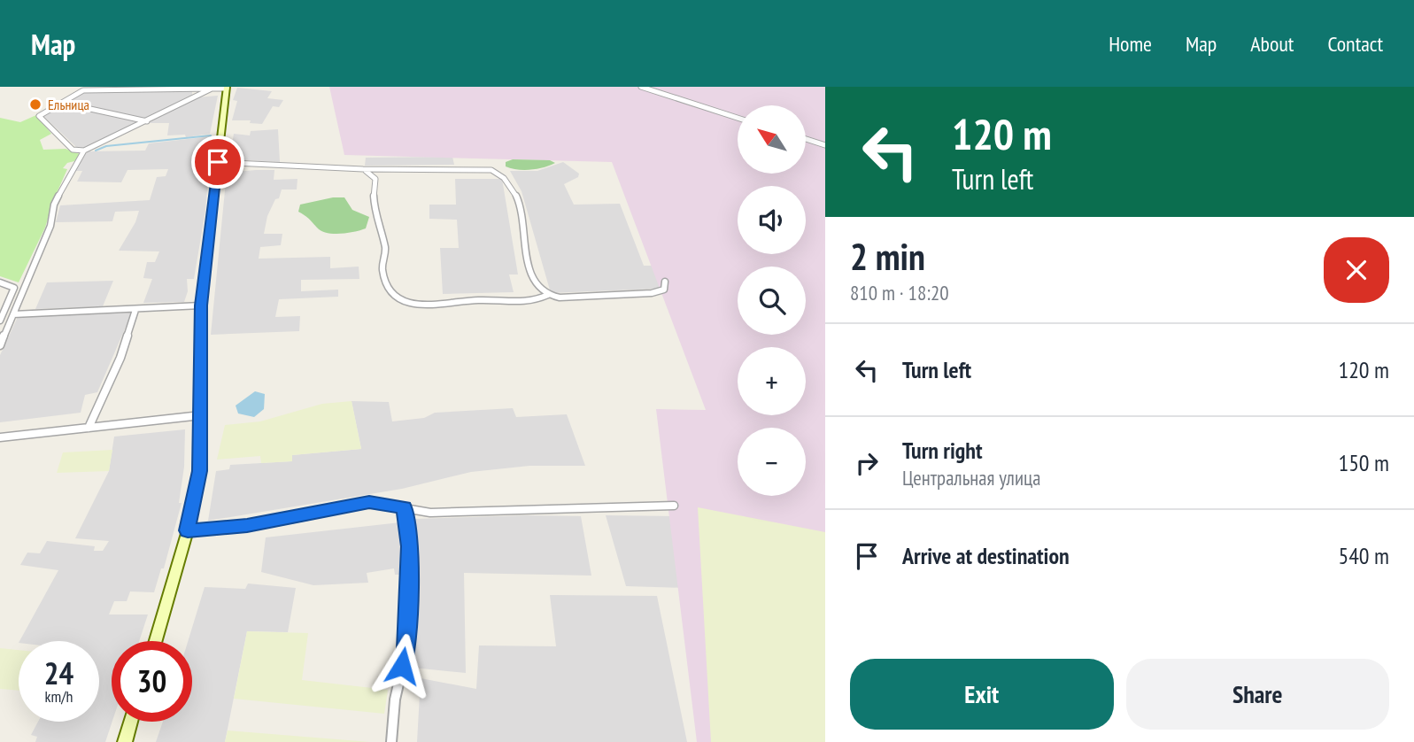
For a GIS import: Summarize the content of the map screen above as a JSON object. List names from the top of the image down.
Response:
{
  "places": ["Ельница"],
  "north": "top left",
  "page": {
    "header": "Map",
    "nav": [
      "Home",
      "Map",
      "About",
      "Contact"
    ],
    "turn": ["120 m", "Turn left"],
    "map_buttons": ["+", "−"],
    "heading": ["2 min", "810 m · 18:20"],
    "list": [
      {
        "name": "Turn left",
        "value": "120 m"
      },
      {
        "name": "Turn right",
        "note": "Центральная улица",
        "value": "150 m"
      },
      {
        "name": "Arrive at destination",
        "value": "540 m"
      }
    ],
    "speed": "24 km/h",
    "limit": "30",
    "buttons": ["Exit", "Share"]
  }
}
